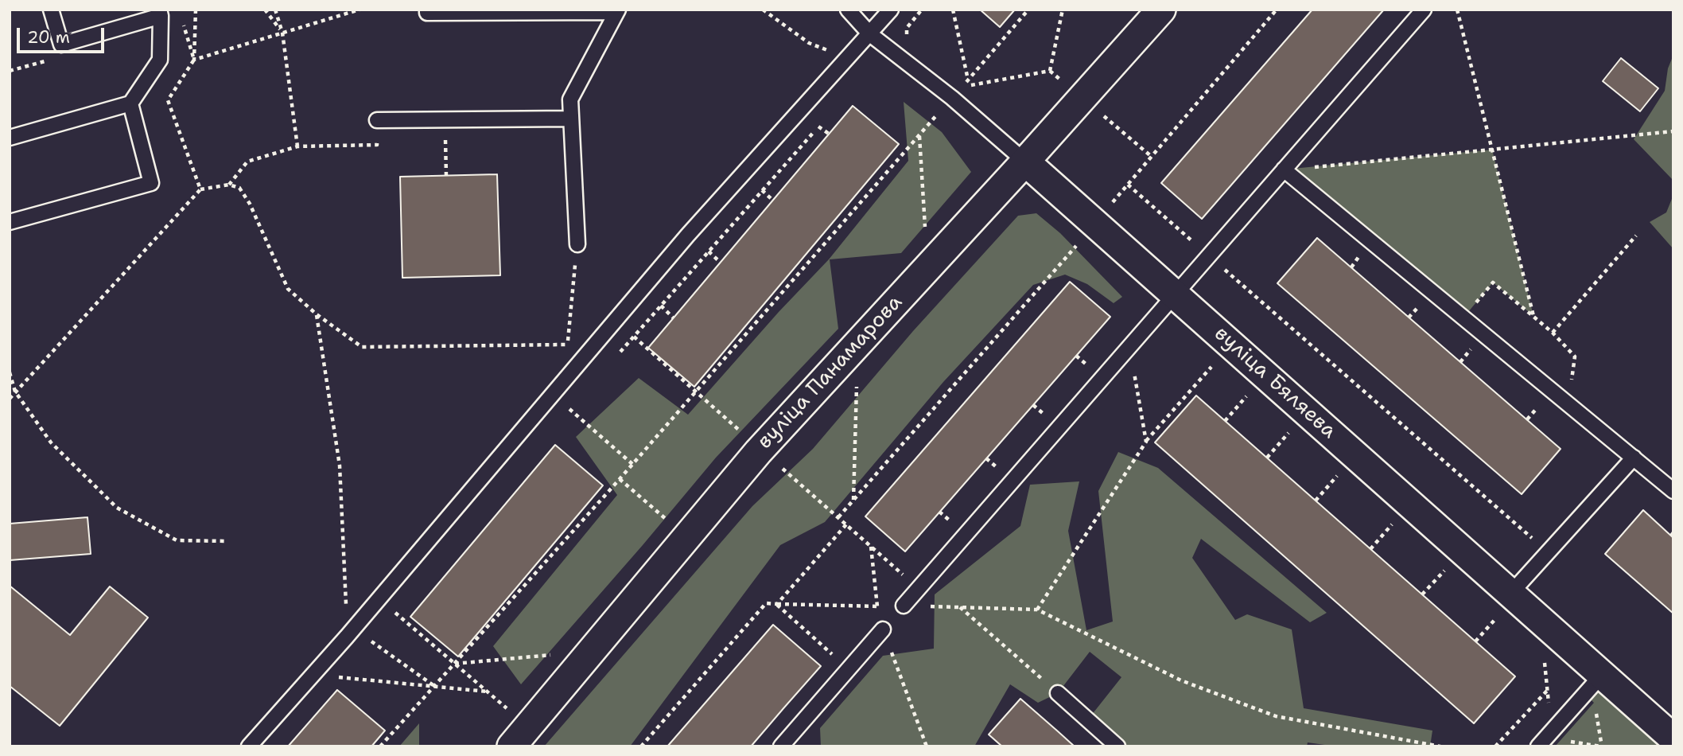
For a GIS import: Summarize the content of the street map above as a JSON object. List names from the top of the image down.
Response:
{
  "streets": {
    "street": ["вуліца Панамарова", "вуліца Бяляева"]
  },
  "crossings": [
    ["вуліца Панамарова", "вуліца Бяляева"]
  ],
  "scale_bar": "20 m"
}
